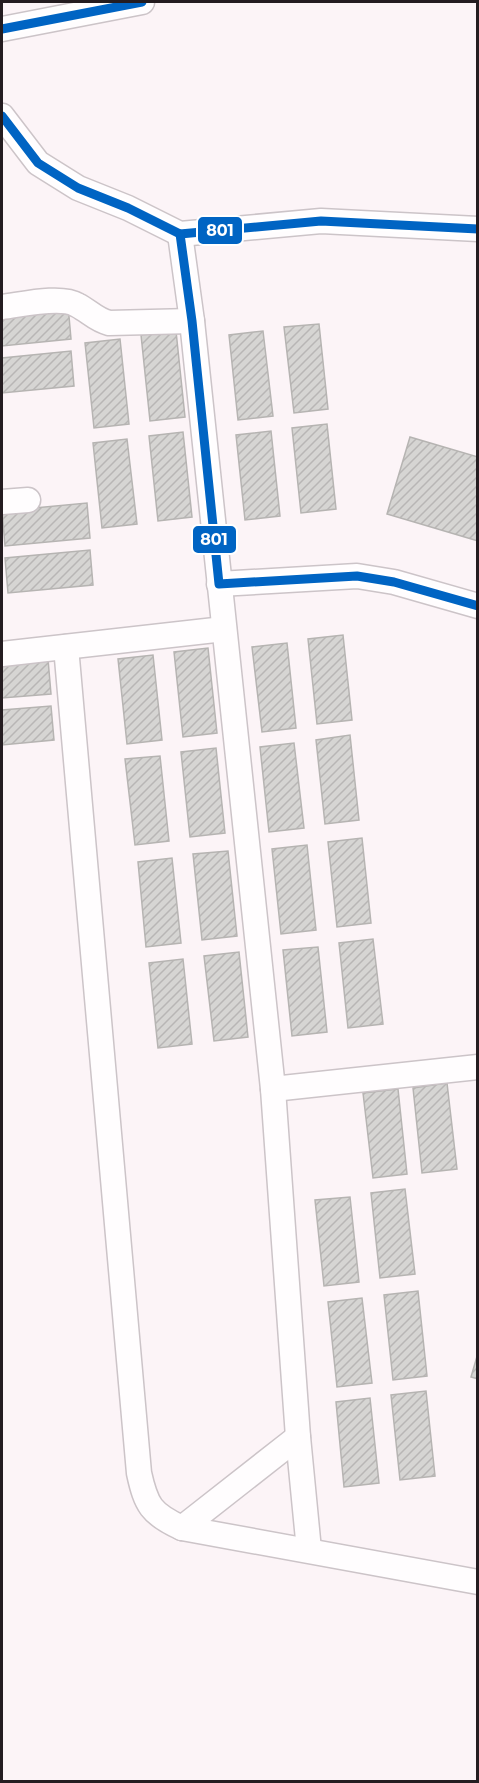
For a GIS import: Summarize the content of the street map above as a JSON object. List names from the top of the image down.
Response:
{
  "lines": ["transit line 801"]
}
